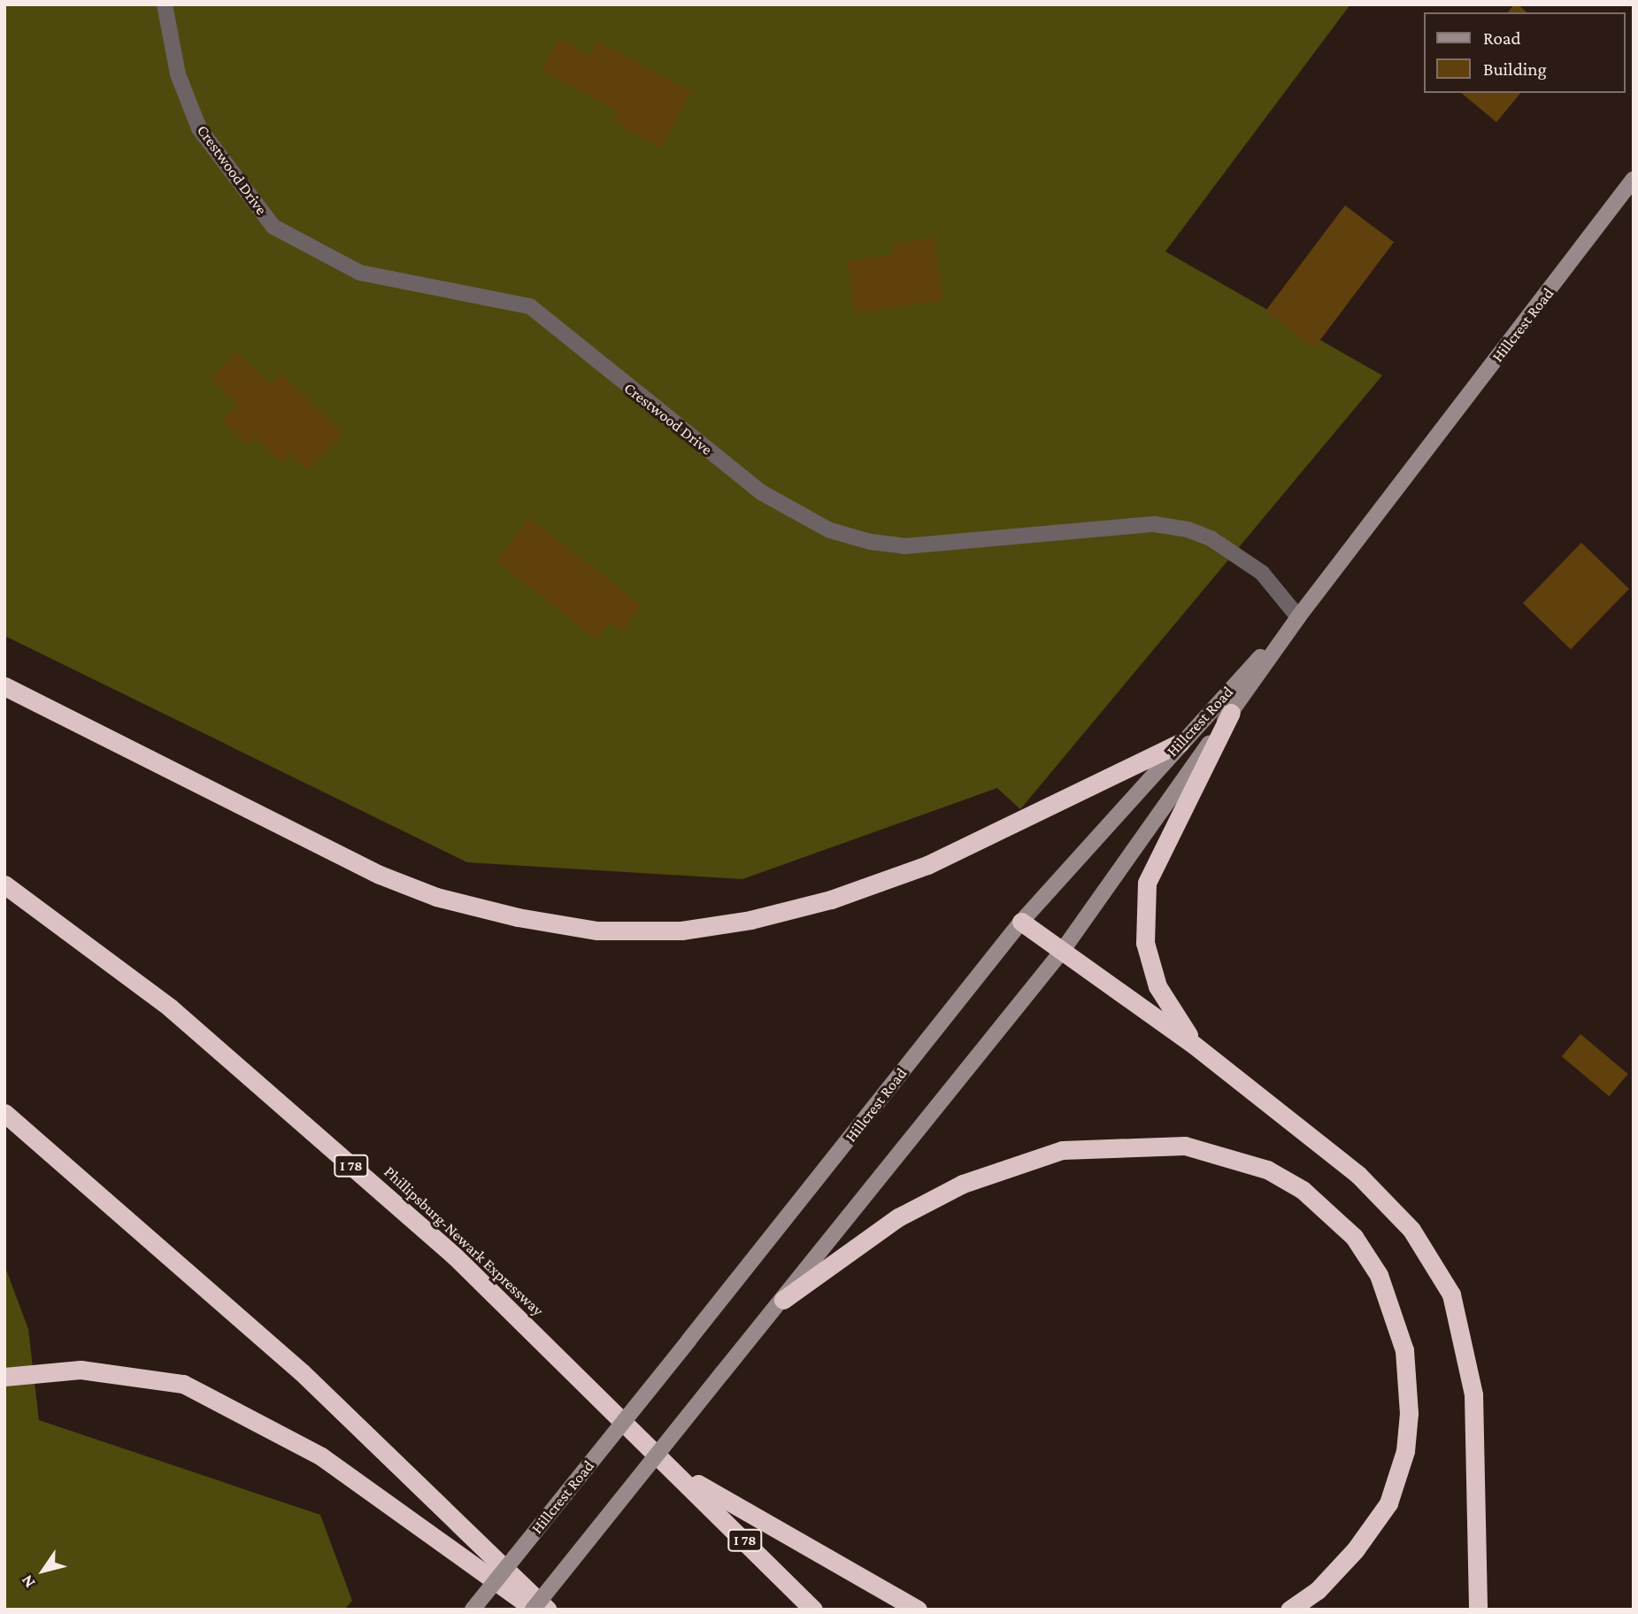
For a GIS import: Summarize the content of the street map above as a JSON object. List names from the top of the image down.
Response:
{
  "streets": {
    "highway": ["I 78", "Phillipsburg-Newark Expressway"],
    "main road": ["Hillcrest Road"],
    "street": ["Crestwood Drive"]
  },
  "crossings": [
    ["Crestwood Drive", "Hillcrest Road"]
  ],
  "legend": ["Road", "Building"],
  "north": "bottom left"
}
